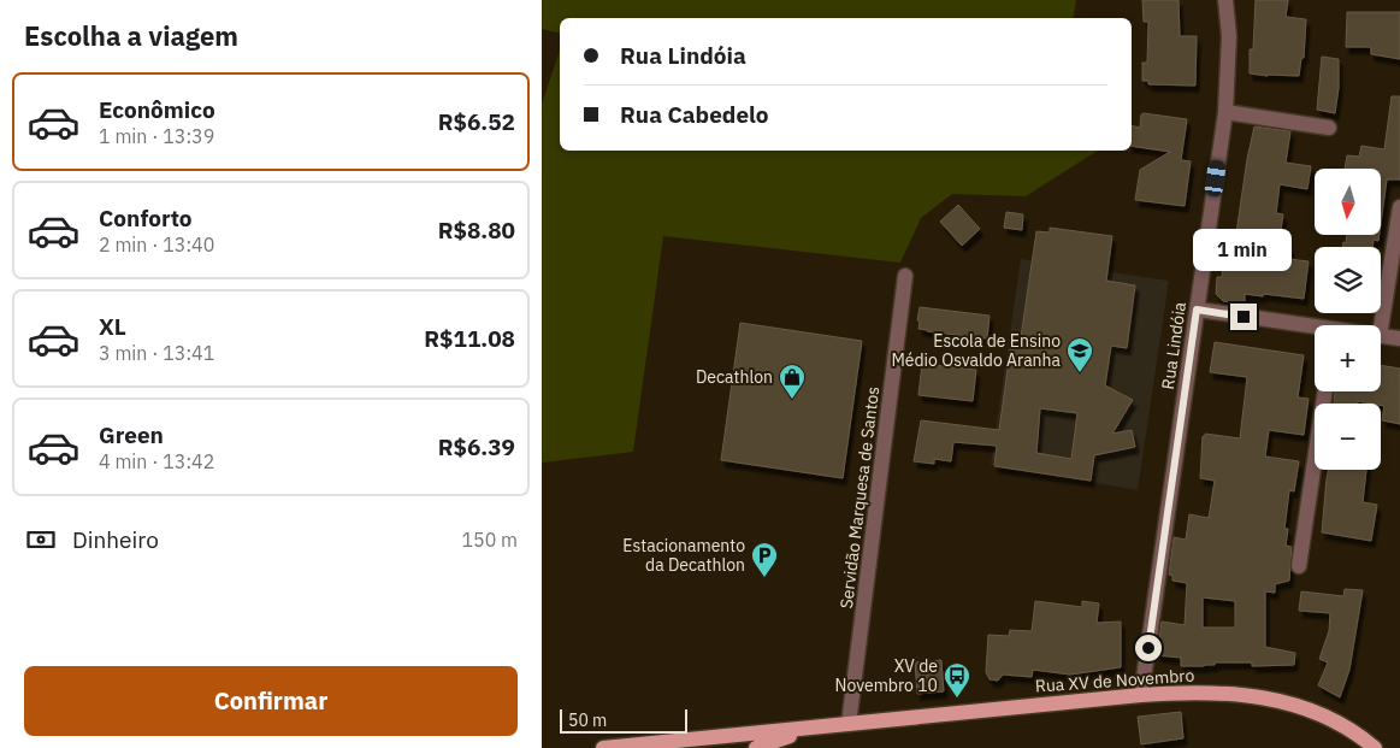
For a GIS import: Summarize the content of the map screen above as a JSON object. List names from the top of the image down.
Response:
{
  "streets": {
    "main road": ["Rua XV de Novembro"],
    "street": ["Rua Lindóia", "Servidão Marquesa de Santos"]
  },
  "crossings": [
    ["Rua Lindóia", "Rua XV de Novembro"],
    ["Servidão Marquesa de Santos", "Rua XV de Novembro"]
  ],
  "places": {
    "school or university": ["Escola de Ensino Médio Osvaldo Aranha"],
    "shop": ["Decathlon"],
    "parking": ["Estacionamento da Decathlon"],
    "bus stop": ["XV de Novembro 10"]
  },
  "scale_bar": "50 m",
  "north": "bottom",
  "page": {
    "heading": "Escolha a viagem",
    "banner": ["Rua Lindóia", "Rua Cabedelo"],
    "list": [
      {
        "name": "Econômico",
        "note": "1 min · 13:39",
        "value": "R$6.52"
      },
      {
        "name": "Conforto",
        "note": "2 min · 13:40",
        "value": "R$8.80"
      },
      {
        "name": "XL",
        "note": "3 min · 13:41",
        "value": "R$11.08"
      },
      {
        "name": "Green",
        "note": "4 min · 13:42",
        "value": "R$6.39"
      }
    ],
    "map_buttons": ["+", "−"],
    "bubble": "1 min",
    "pay": ["Dinheiro", "150 m"],
    "buttons": "Confirmar",
    "scale": "50 m"
  }
}
